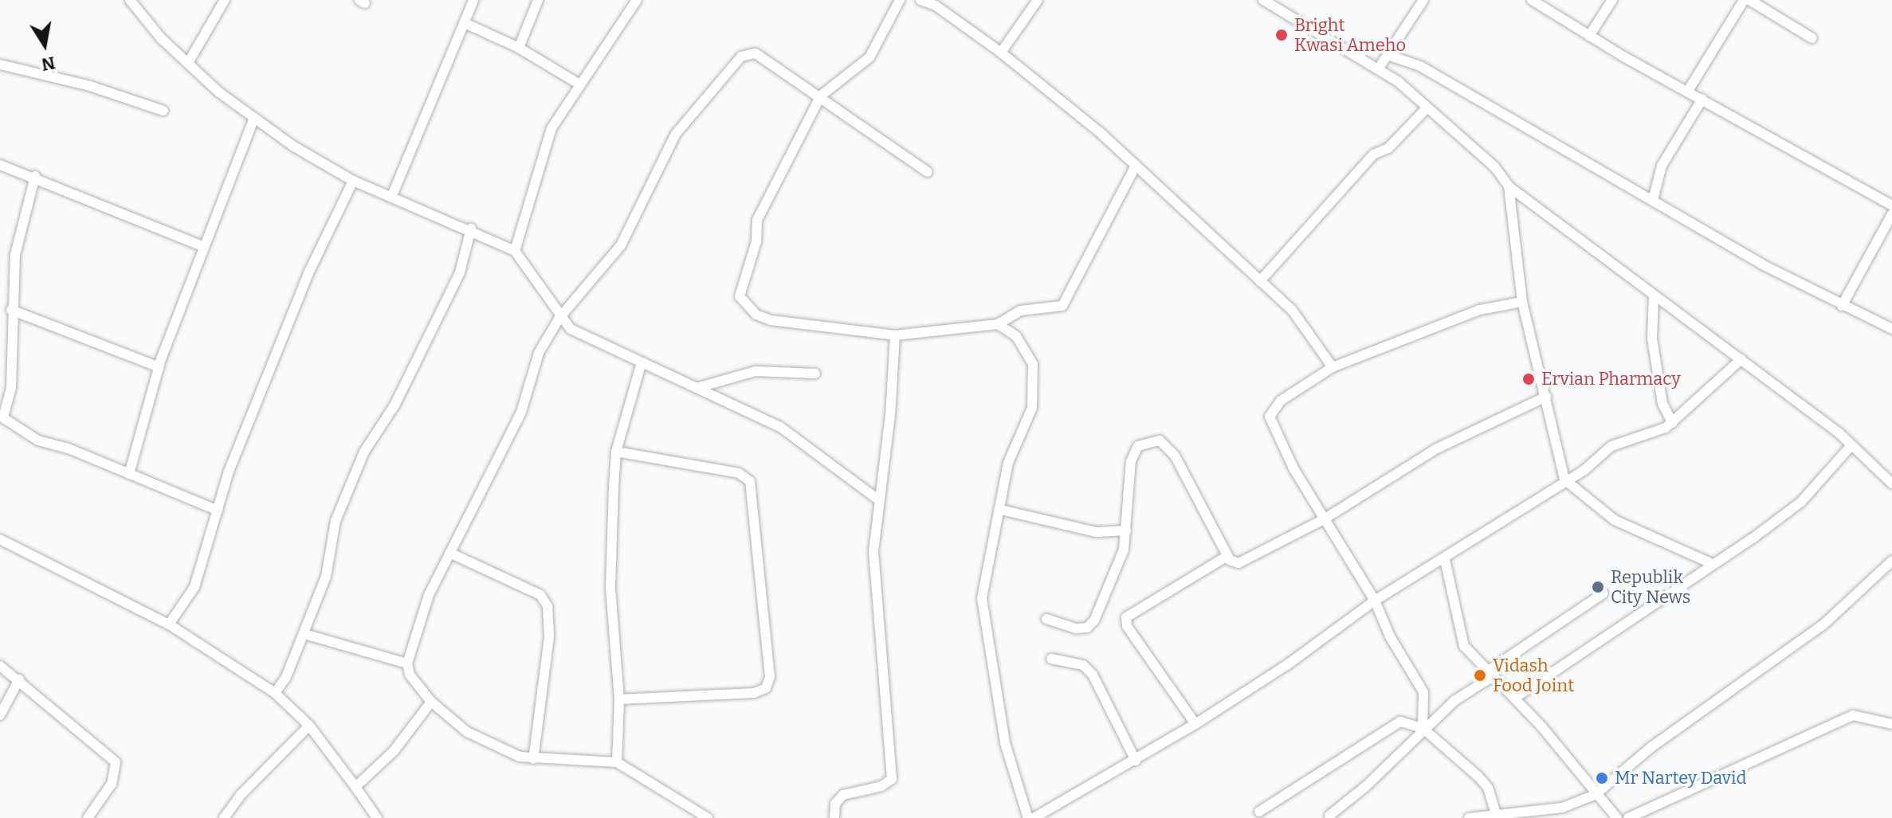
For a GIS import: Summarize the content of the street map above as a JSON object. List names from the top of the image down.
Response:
{
  "places": [
    "Bright Kwasi Ameho",
    "Ervian Pharmacy",
    "Republik City News",
    "Vidash Food Joint",
    "Mr Nartey David"
  ],
  "north": "bottom"
}
